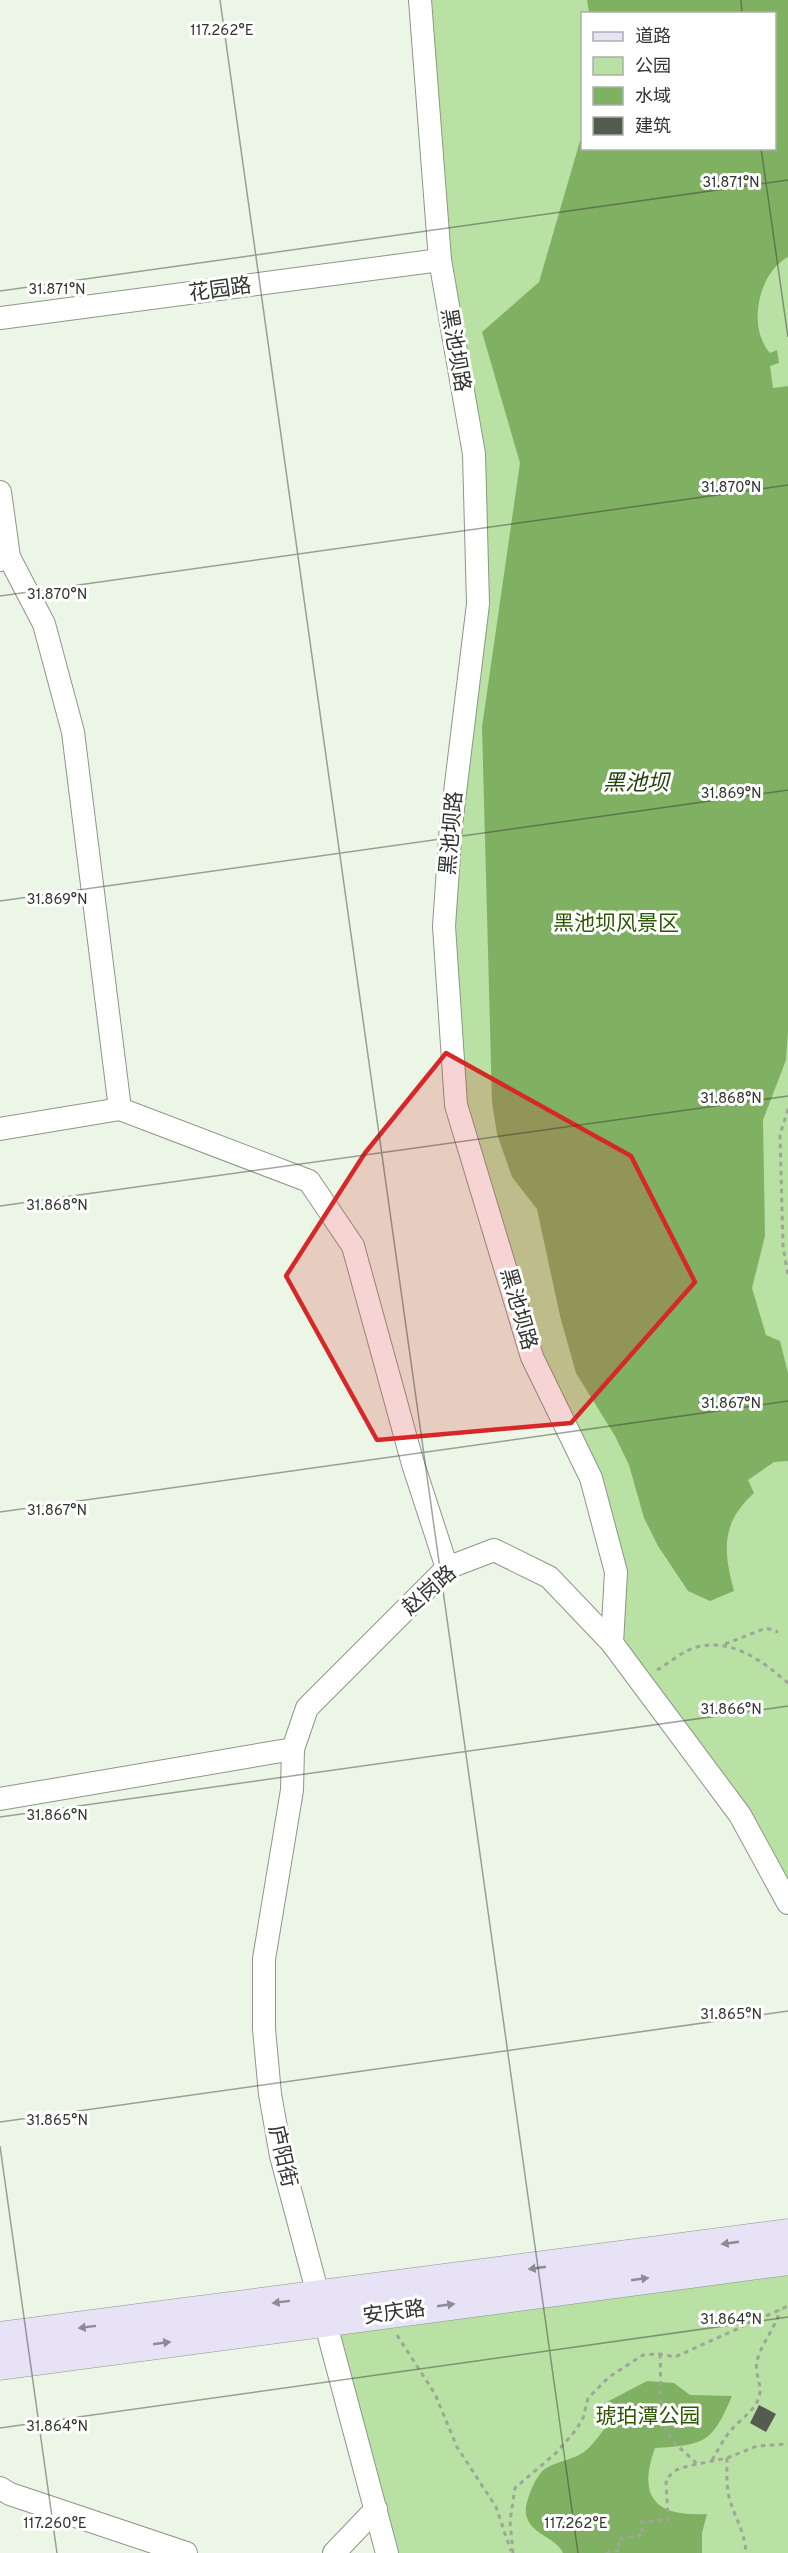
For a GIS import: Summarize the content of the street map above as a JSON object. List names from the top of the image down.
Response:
{
  "streets": {
    "main road": ["安庆路"],
    "street": [
      "花园路",
      "黑池坝路",
      "赵岗路",
      "庐阳街"
    ]
  },
  "crossings": [
    ["花园路", "黑池坝路"],
    ["黑池坝路", "赵岗路"],
    ["赵岗路", "庐阳街"],
    ["庐阳街", "安庆路"]
  ],
  "water": ["黑池坝"],
  "parks": ["黑池坝风景区", "琥珀潭公园"],
  "legend": [
    "道路",
    "公园",
    "水域",
    "建筑"
  ],
  "coordinates": [
    "117.262°E",
    "31.871°N",
    "31.870°N",
    "31.869°N",
    "31.868°N",
    "31.867°N",
    "31.866°N",
    "31.865°N",
    "31.864°N",
    "117.260°E"
  ]
}
